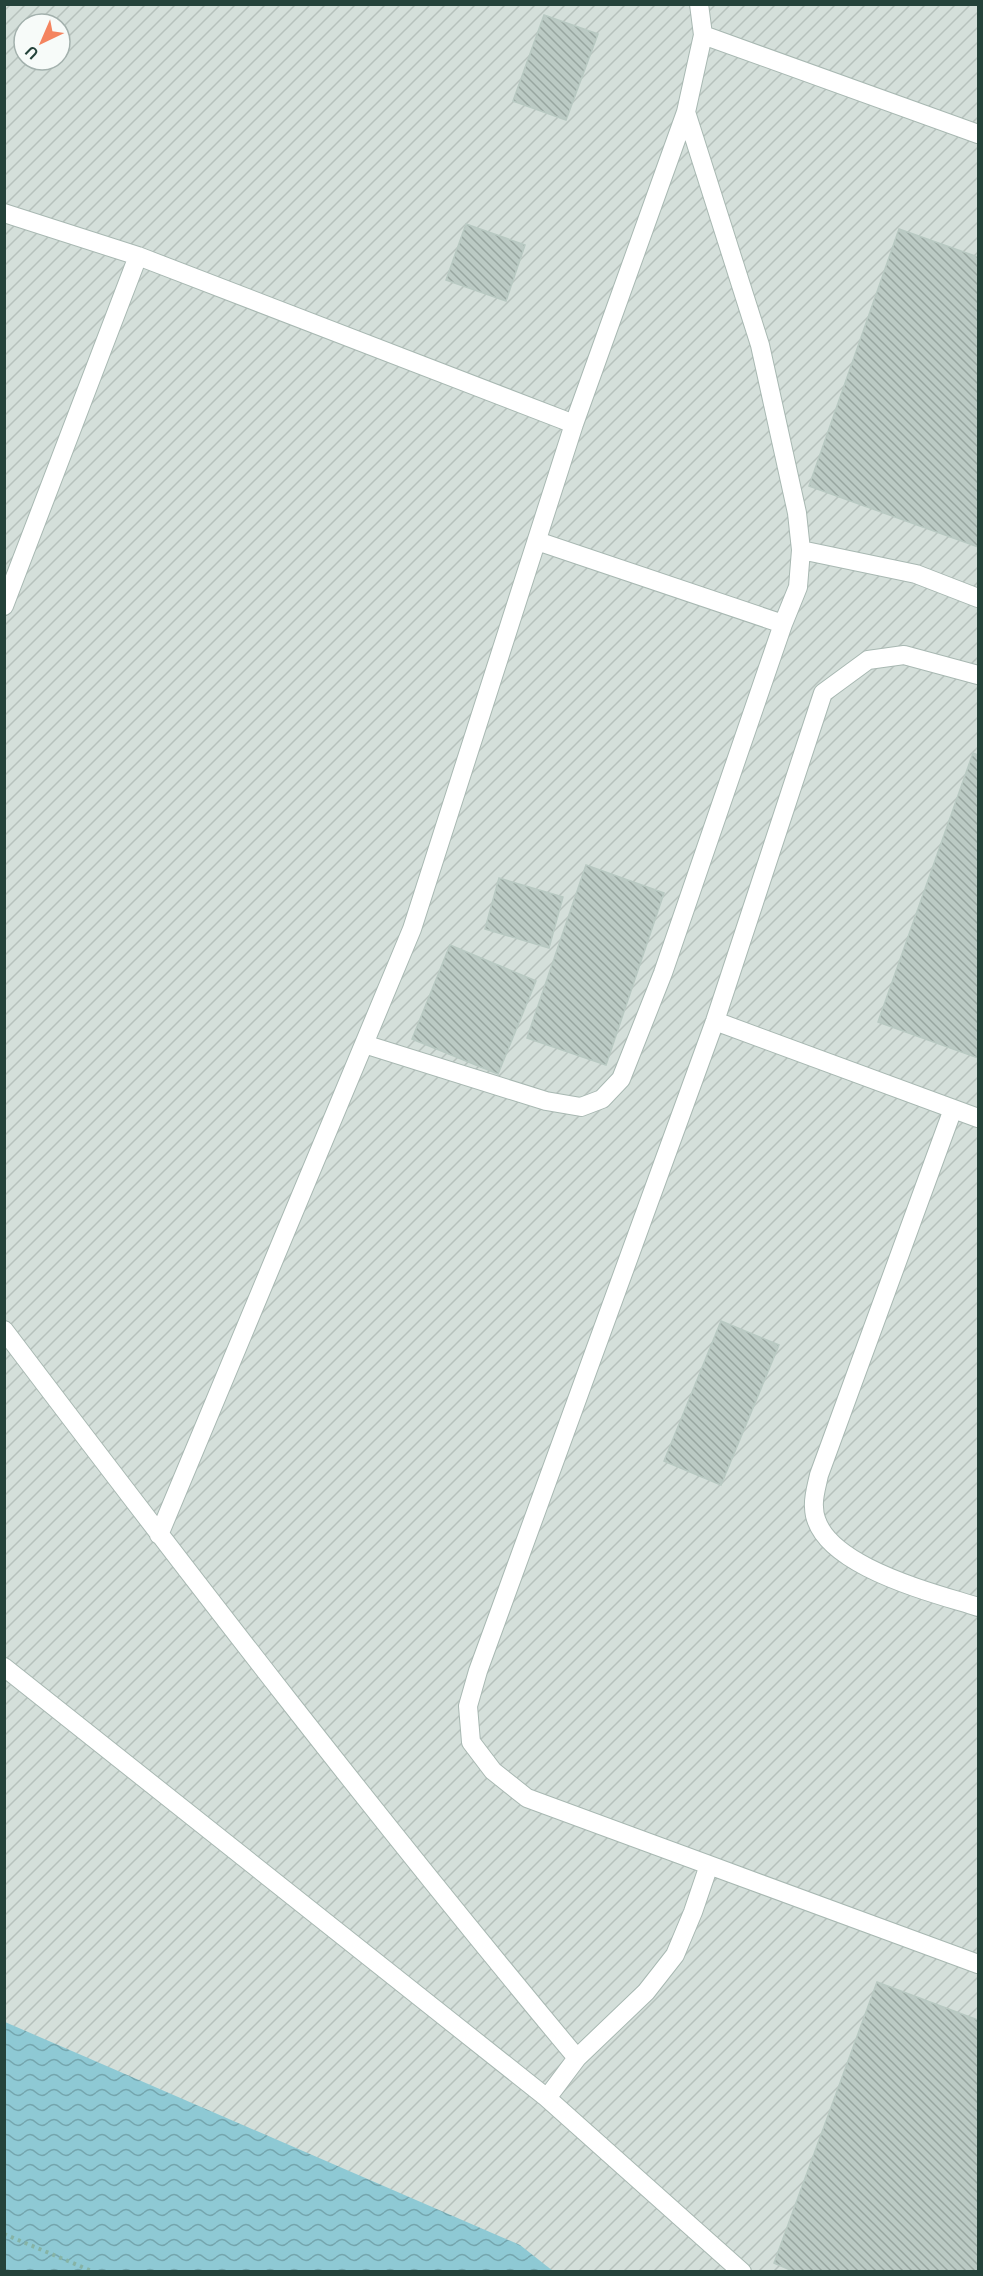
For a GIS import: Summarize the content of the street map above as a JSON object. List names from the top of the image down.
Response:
{
  "north": "bottom left"
}
